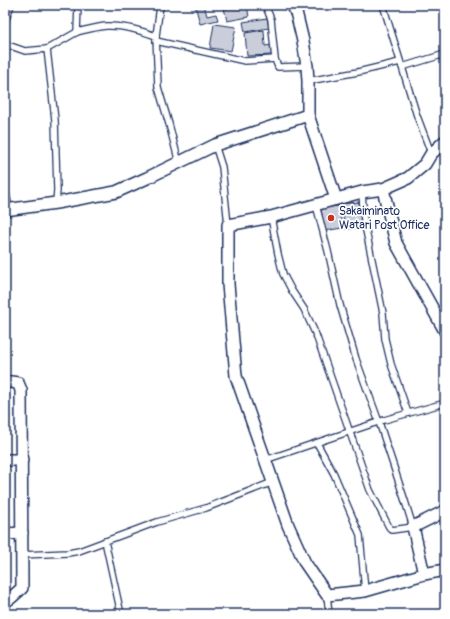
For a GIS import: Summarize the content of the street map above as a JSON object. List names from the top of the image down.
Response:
{
  "places": ["Sakaiminato Watari Post Office"]
}
